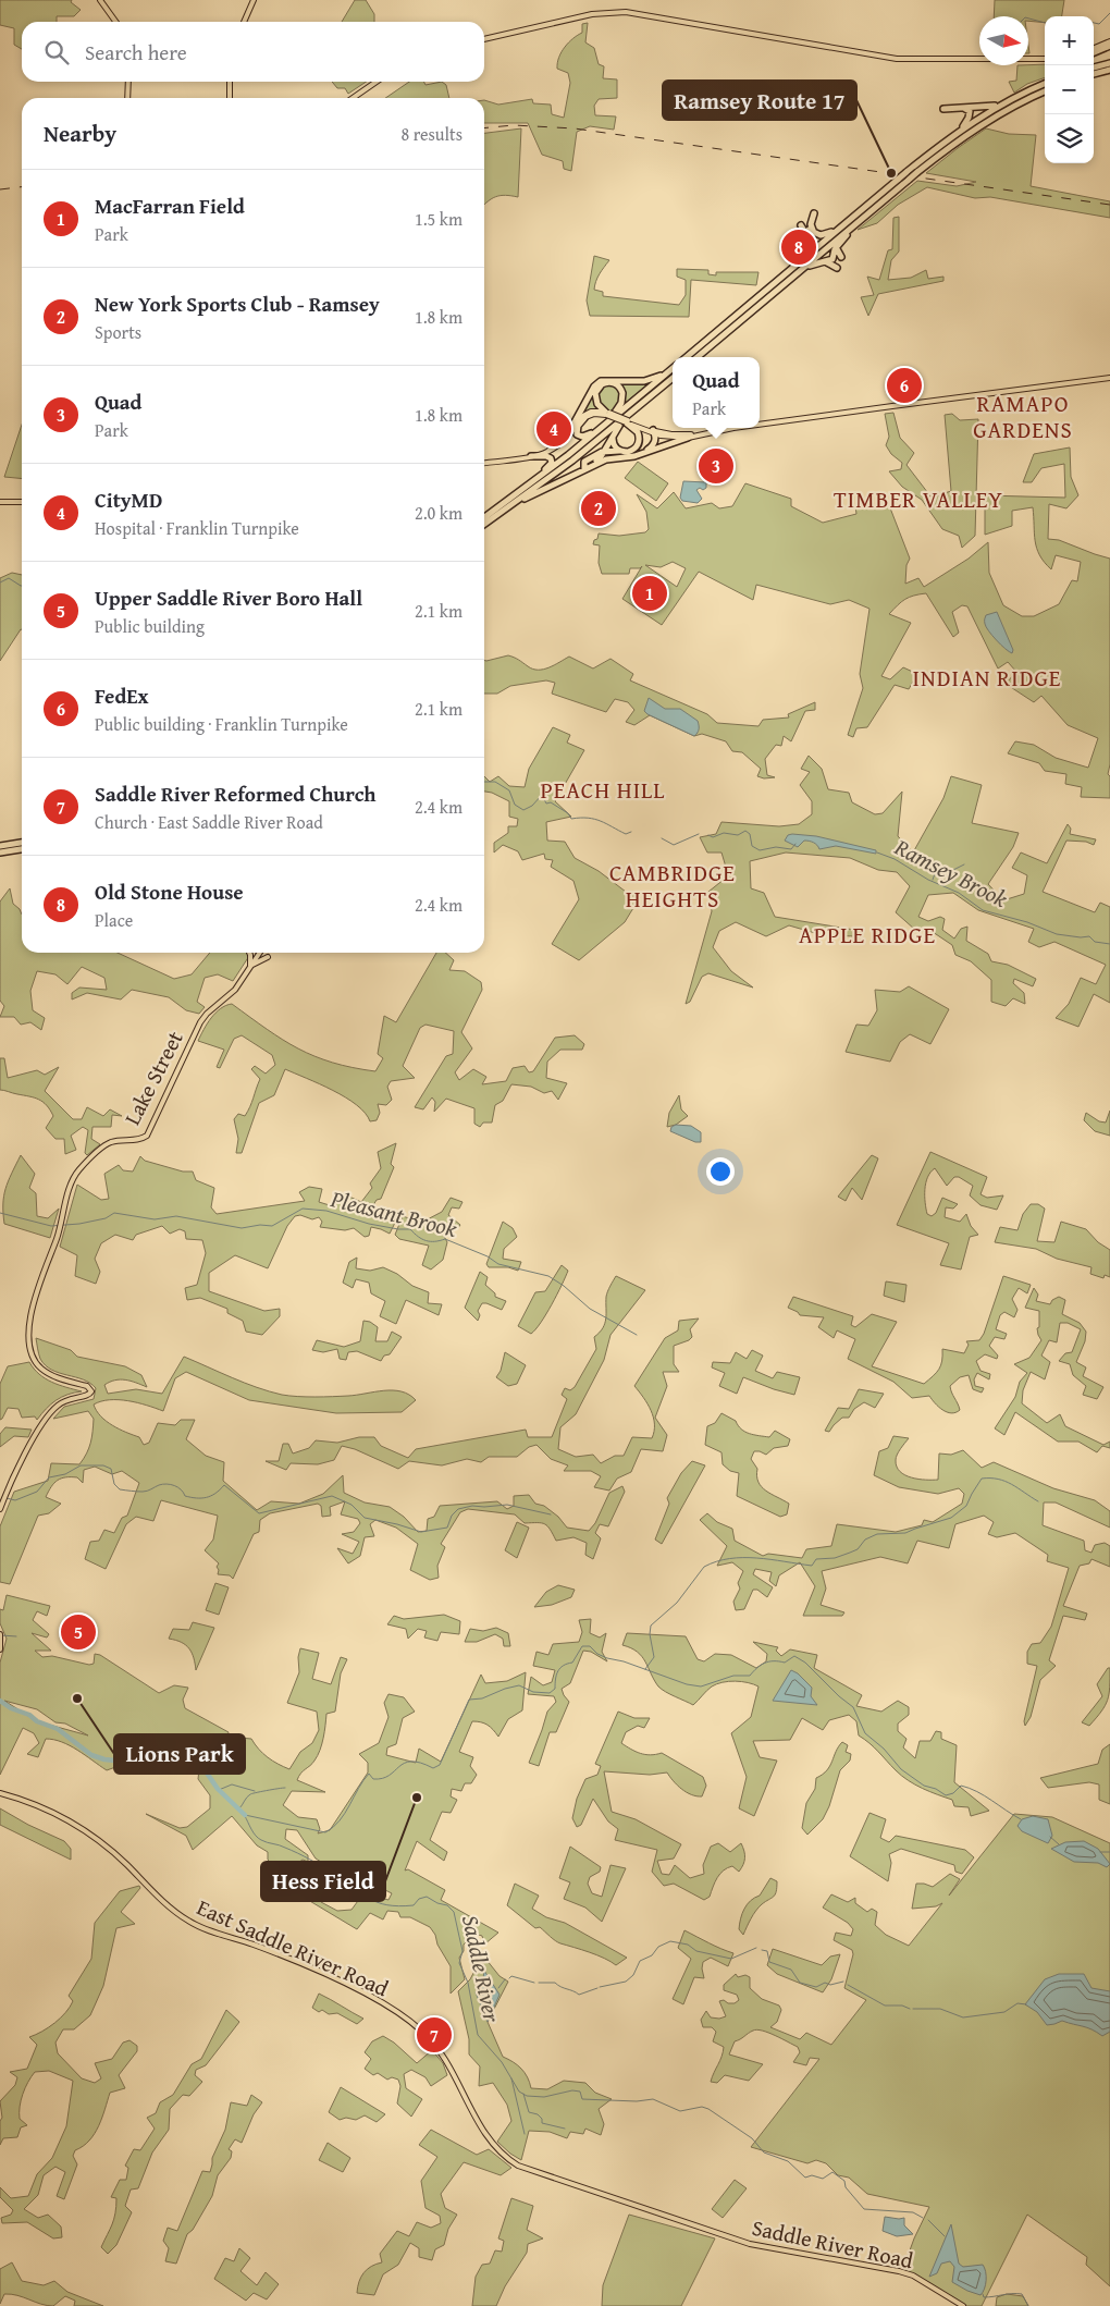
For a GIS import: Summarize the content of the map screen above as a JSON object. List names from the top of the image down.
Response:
{
  "streets": {
    "main road": ["Lake Street", "East Saddle River Road", "Saddle River Road"]
  },
  "crossings": [
    ["East Saddle River Road", "Saddle River Road"]
  ],
  "districts": [
    "RAMAPO GARDENS",
    "TIMBER VALLEY",
    "INDIAN RIDGE",
    "PEACH HILL",
    "CAMBRIDGE HEIGHTS",
    "APPLE RIDGE"
  ],
  "water": ["Ramsey Brook", "Pleasant Brook", "Saddle River"],
  "places": ["Ramsey Route 17", "Lions Park", "Hess Field"],
  "north": "right",
  "page": {
    "map_buttons": ["+", "−"],
    "search": "Search here",
    "heading": ["Nearby", "8 results"],
    "list": [
      {
        "mark": "1",
        "name": "MacFarran Field",
        "note": "Park",
        "value": "1.5 km"
      },
      {
        "mark": "2",
        "name": "New York Sports Club - Ramsey",
        "note": "Sports",
        "value": "1.8 km"
      },
      {
        "mark": "3",
        "name": "Quad",
        "note": "Park",
        "value": "1.8 km"
      },
      {
        "mark": "4",
        "name": "CityMD",
        "note": "Hospital · Franklin Turnpike",
        "value": "2.0 km"
      },
      {
        "mark": "5",
        "name": "Upper Saddle River Boro Hall",
        "note": "Public building",
        "value": "2.1 km"
      },
      {
        "mark": "6",
        "name": "FedEx",
        "note": "Public building · Franklin Turnpike",
        "value": "2.1 km"
      },
      {
        "mark": "7",
        "name": "Saddle River Reformed Church",
        "note": "Church · East Saddle River Road",
        "value": "2.4 km"
      },
      {
        "mark": "8",
        "name": "Old Stone House",
        "note": "Place",
        "value": "2.4 km"
      }
    ],
    "pins": [
      "8",
      "6",
      "4",
      "3",
      "2",
      "1",
      "5",
      "7"
    ],
    "popup": ["Quad", "Park"]
  }
}
